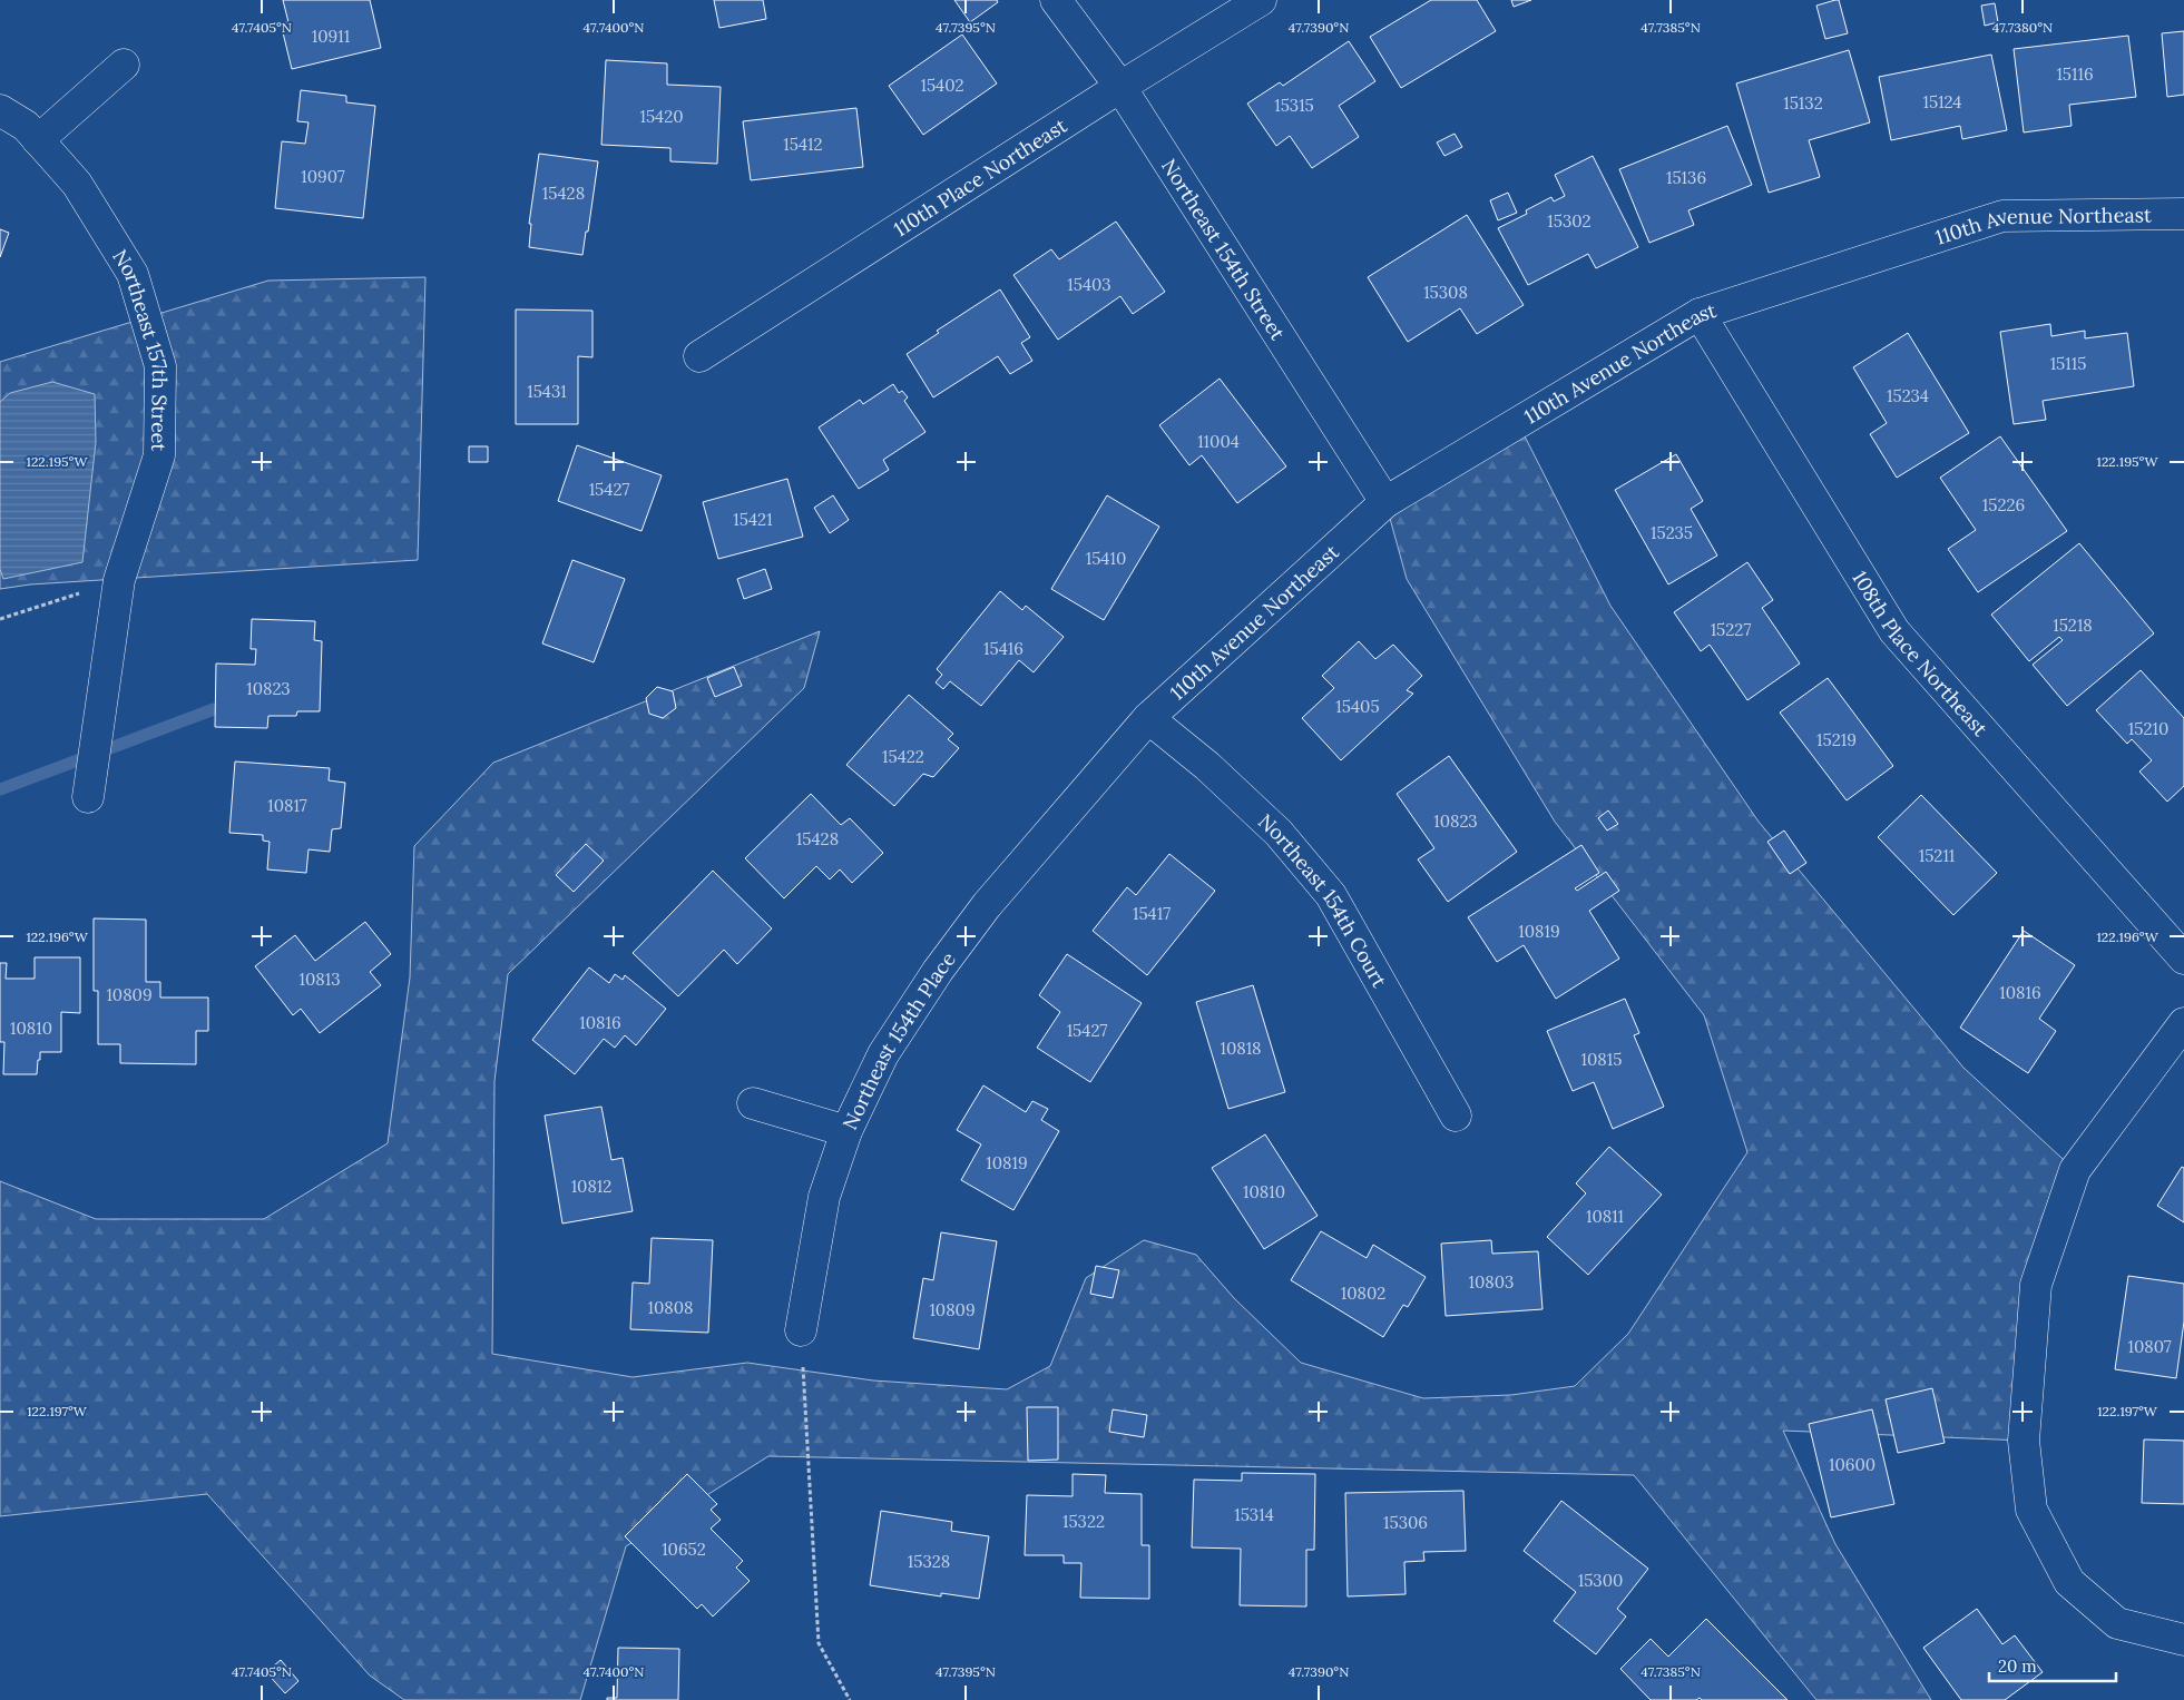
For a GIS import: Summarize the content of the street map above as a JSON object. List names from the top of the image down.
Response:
{
  "streets": {
    "street": [
      "110th Place Northeast",
      "110th Avenue Northeast",
      "Northeast 154th Street",
      "Northeast 157th Street",
      "108th Place Northeast",
      "Northeast 154th Court",
      "Northeast 154th Place"
    ]
  },
  "crossings": [
    ["110th Place Northeast", "Northeast 154th Street"],
    ["110th Avenue Northeast", "Northeast 154th Street"],
    ["110th Avenue Northeast", "108th Place Northeast"],
    ["110th Avenue Northeast", "Northeast 154th Court"],
    ["110th Avenue Northeast", "Northeast 154th Place"],
    ["Northeast 154th Court", "Northeast 154th Place"]
  ],
  "house_numbers": [
    "10911",
    "15116",
    "15402",
    "15124",
    "15132",
    "15315",
    "15420",
    "15412",
    "10907",
    "15136",
    "15428",
    "15302",
    "15403",
    "15308",
    "15115",
    "15431",
    "15234",
    "11004",
    "15427",
    "15226",
    "15421",
    "15235",
    "15410",
    "15218",
    "15227",
    "15416",
    "10823",
    "15405",
    "15210",
    "15219",
    "15422",
    "10817",
    "10823",
    "15428",
    "15211",
    "15417",
    "10819",
    "10813",
    "10816",
    "10809",
    "10816",
    "10810",
    "15427",
    "10818",
    "10815",
    "10819",
    "10812",
    "10810",
    "10811",
    "10803",
    "10802",
    "10808",
    "10809",
    "10807",
    "10600",
    "15314",
    "15322",
    "15306",
    "10652",
    "15328",
    "15300"
  ],
  "scale_bar": "20 m",
  "coordinates": [
    "47.7405°N",
    "47.7400°N",
    "47.7395°N",
    "47.7390°N",
    "47.7385°N",
    "47.7380°N",
    "122.195°W",
    "122.196°W",
    "122.197°W"
  ]
}
